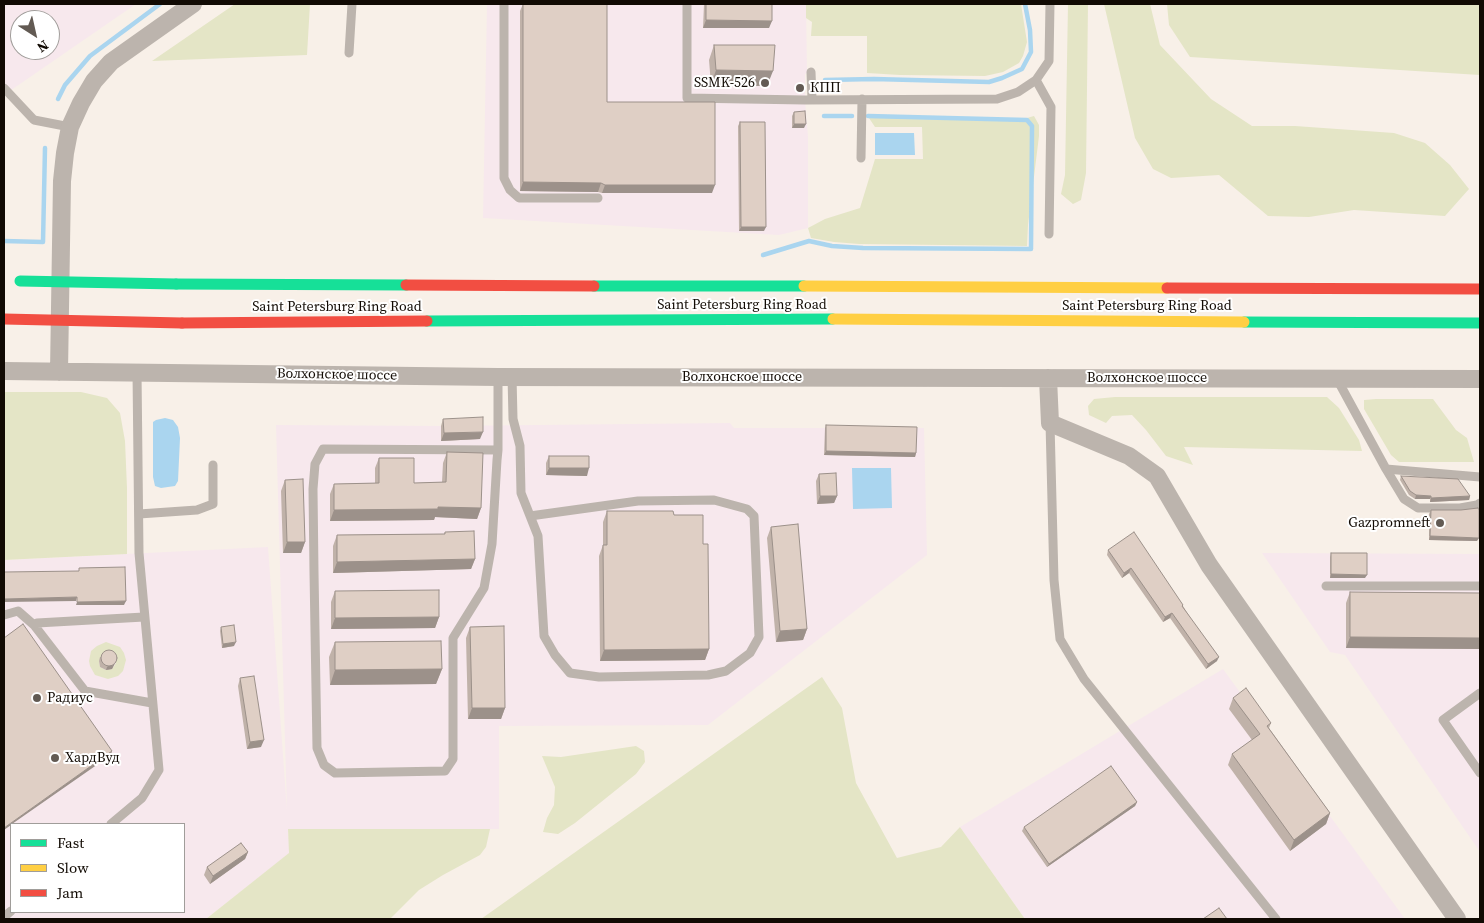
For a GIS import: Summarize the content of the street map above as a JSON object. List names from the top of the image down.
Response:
{
  "streets": {
    "highway": ["Saint Petersburg Ring Road"],
    "street": ["Волхонское шоссе"]
  },
  "places": [
    "SSMK-526",
    "КПП",
    "Gazpromneft",
    "Радиус",
    "ХардВуд"
  ],
  "legend": ["Fast", "Slow", "Jam"],
  "north": "bottom right"
}
